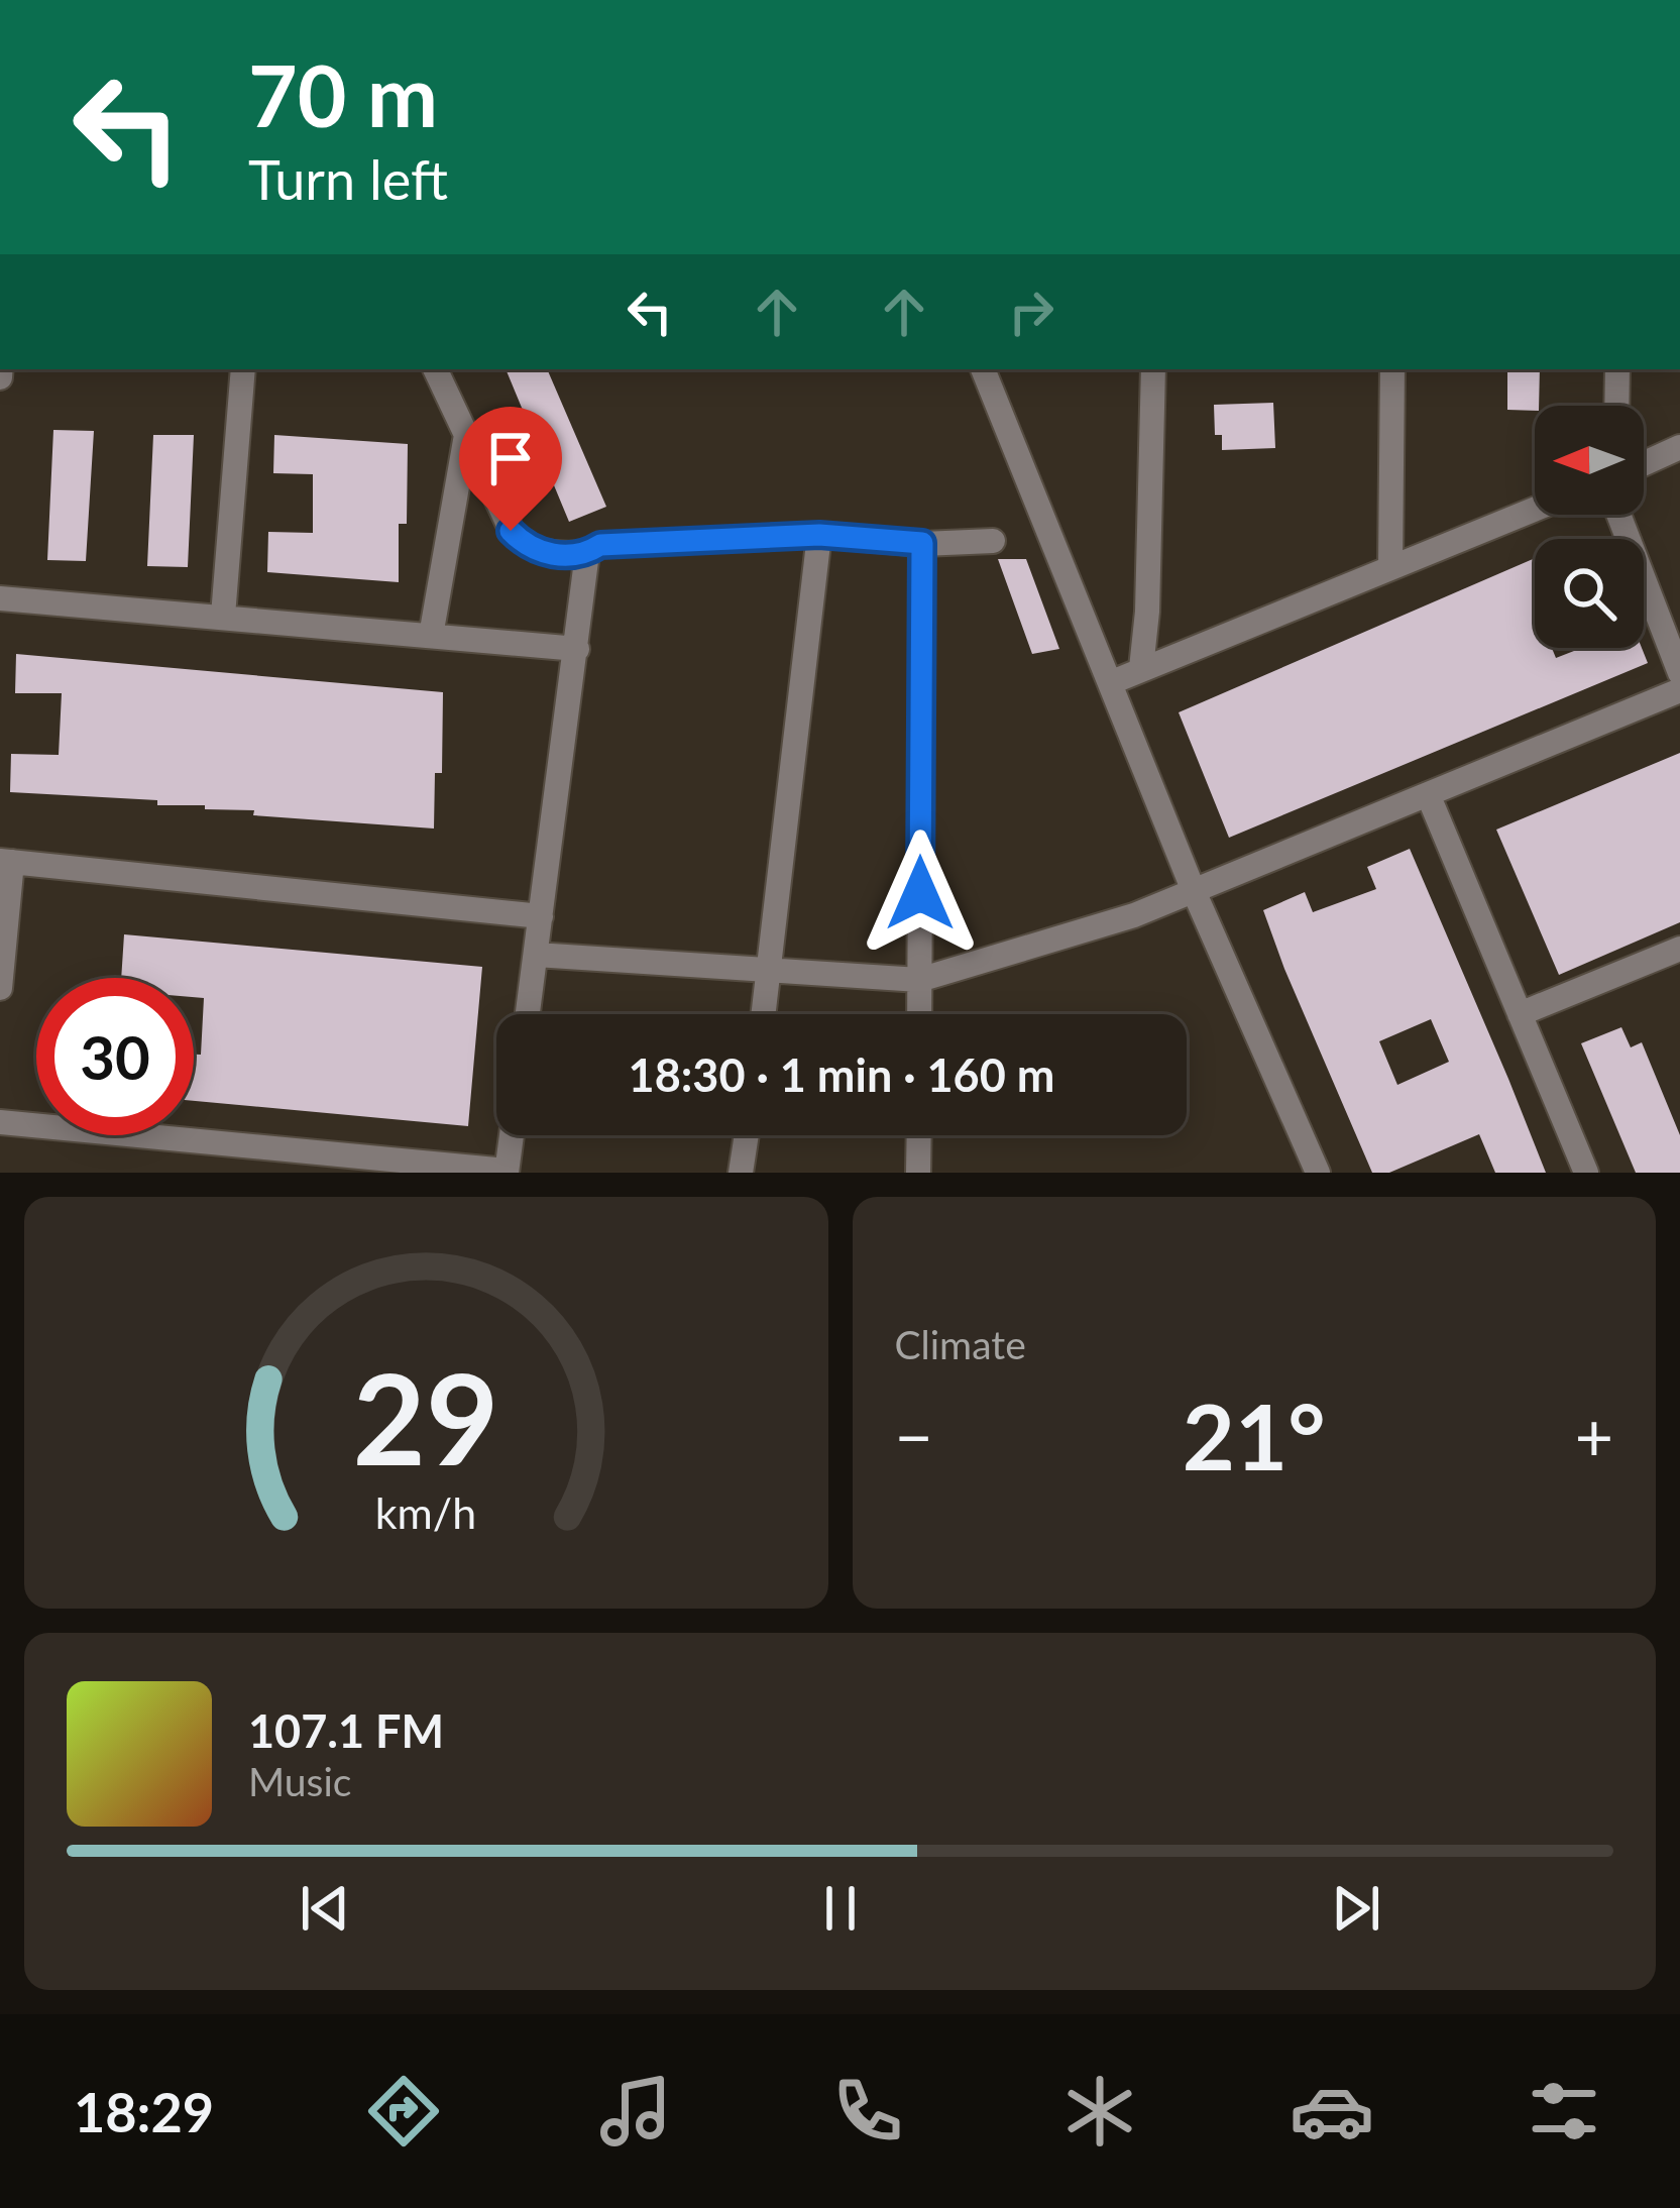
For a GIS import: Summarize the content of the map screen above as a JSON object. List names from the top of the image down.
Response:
{
  "north": "left",
  "page": {
    "turn": ["70 m", "Turn left"],
    "limit": "30",
    "trip": "18:30 · 1 min · 160 m",
    "tile": "Climate",
    "heat": ["−", "21°", "+"],
    "song": ["107.1 FM", "Music"],
    "tabs": "18:29",
    "gauge": ["29", "km/h"]
  }
}
